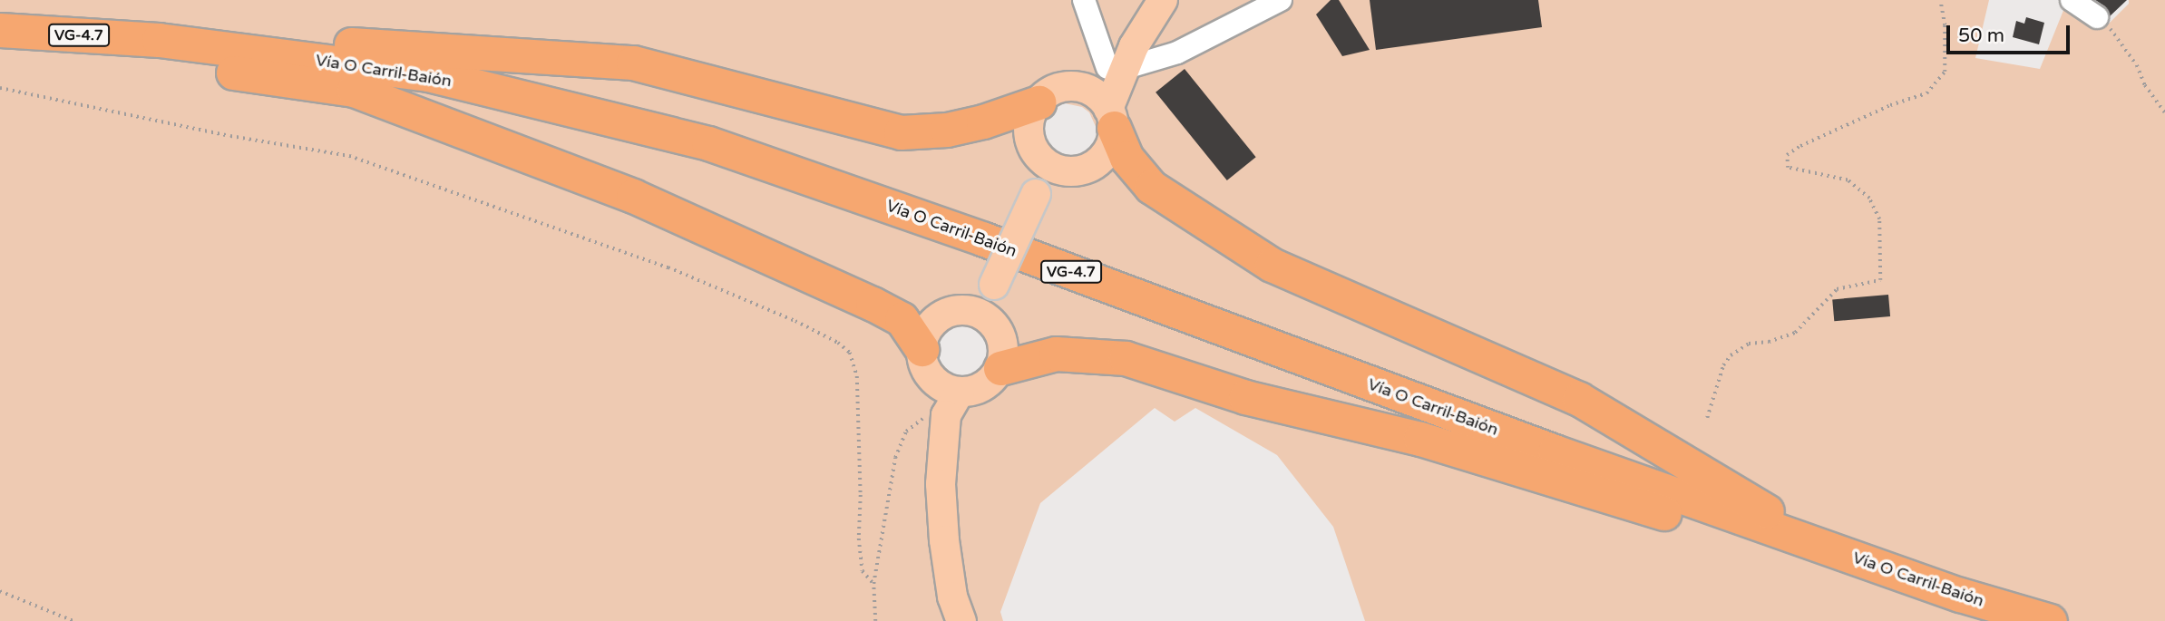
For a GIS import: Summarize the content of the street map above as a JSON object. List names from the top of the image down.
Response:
{
  "streets": {
    "highway": ["VG-4.7", "Vía O Carril-Baión"]
  },
  "scale_bar": "50 m"
}
